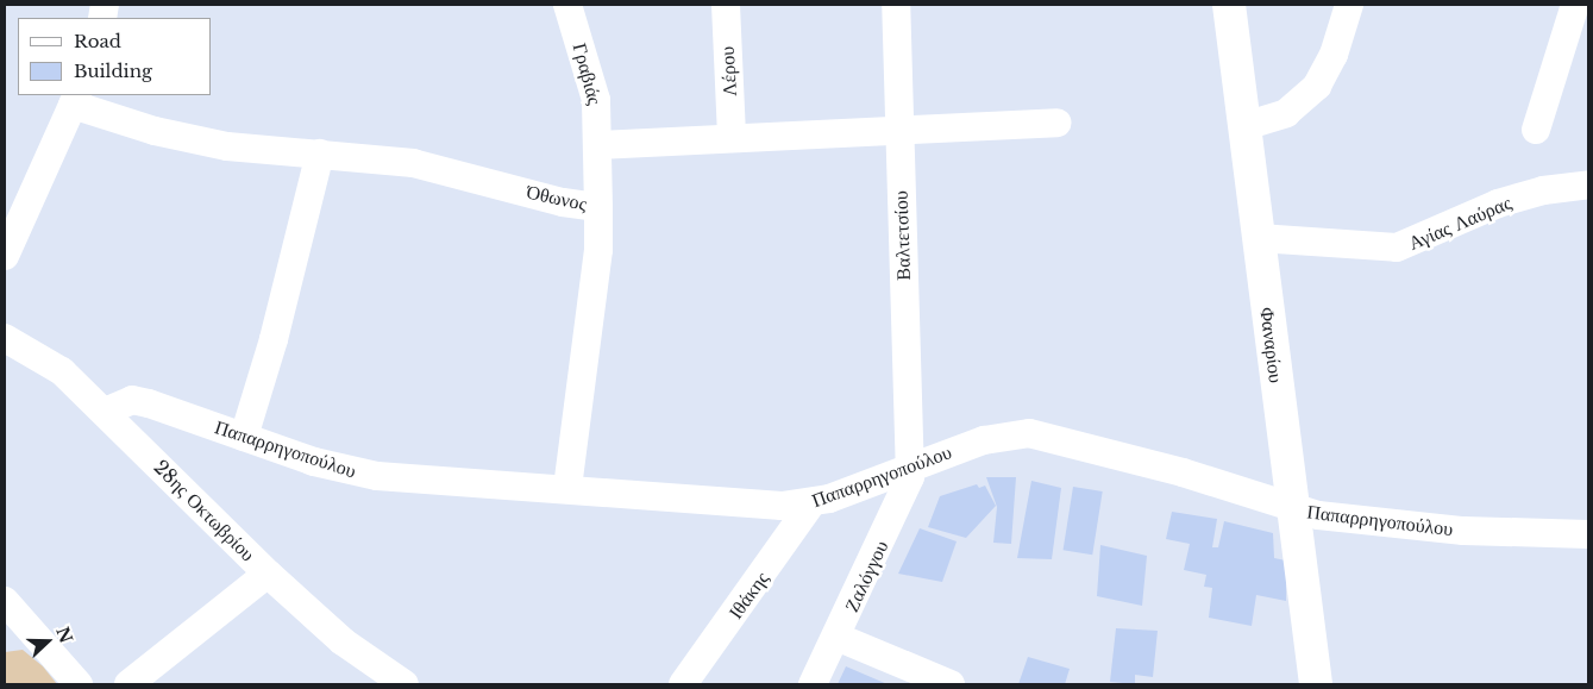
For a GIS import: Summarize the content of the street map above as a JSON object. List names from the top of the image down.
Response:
{
  "streets": {
    "main road": ["Φαναρίου"],
    "street": [
      "Λέρου",
      "Γραβιάς",
      "Όθωνος",
      "Αγίας Λαύρας",
      "Βαλτετσίου",
      "Παπαρρηγοπούλου",
      "28ης Οκτωβρίου",
      "Ζαλόγγου",
      "Ιθάκης"
    ]
  },
  "crossings": [
    ["Γραβιάς", "Όθωνος"],
    ["Αγίας Λαύρας", "Φαναρίου"],
    ["Βαλτετσίου", "Παπαρρηγοπούλου"],
    ["Βαλτετσίου", "Ζαλόγγου"],
    ["Φαναρίου", "Παπαρρηγοπούλου"],
    ["Παπαρρηγοπούλου", "28ης Οκτωβρίου"],
    ["Παπαρρηγοπούλου", "Ζαλόγγου"],
    ["Παπαρρηγοπούλου", "Ιθάκης"]
  ],
  "legend": ["Road", "Building"],
  "north": "right"
}
